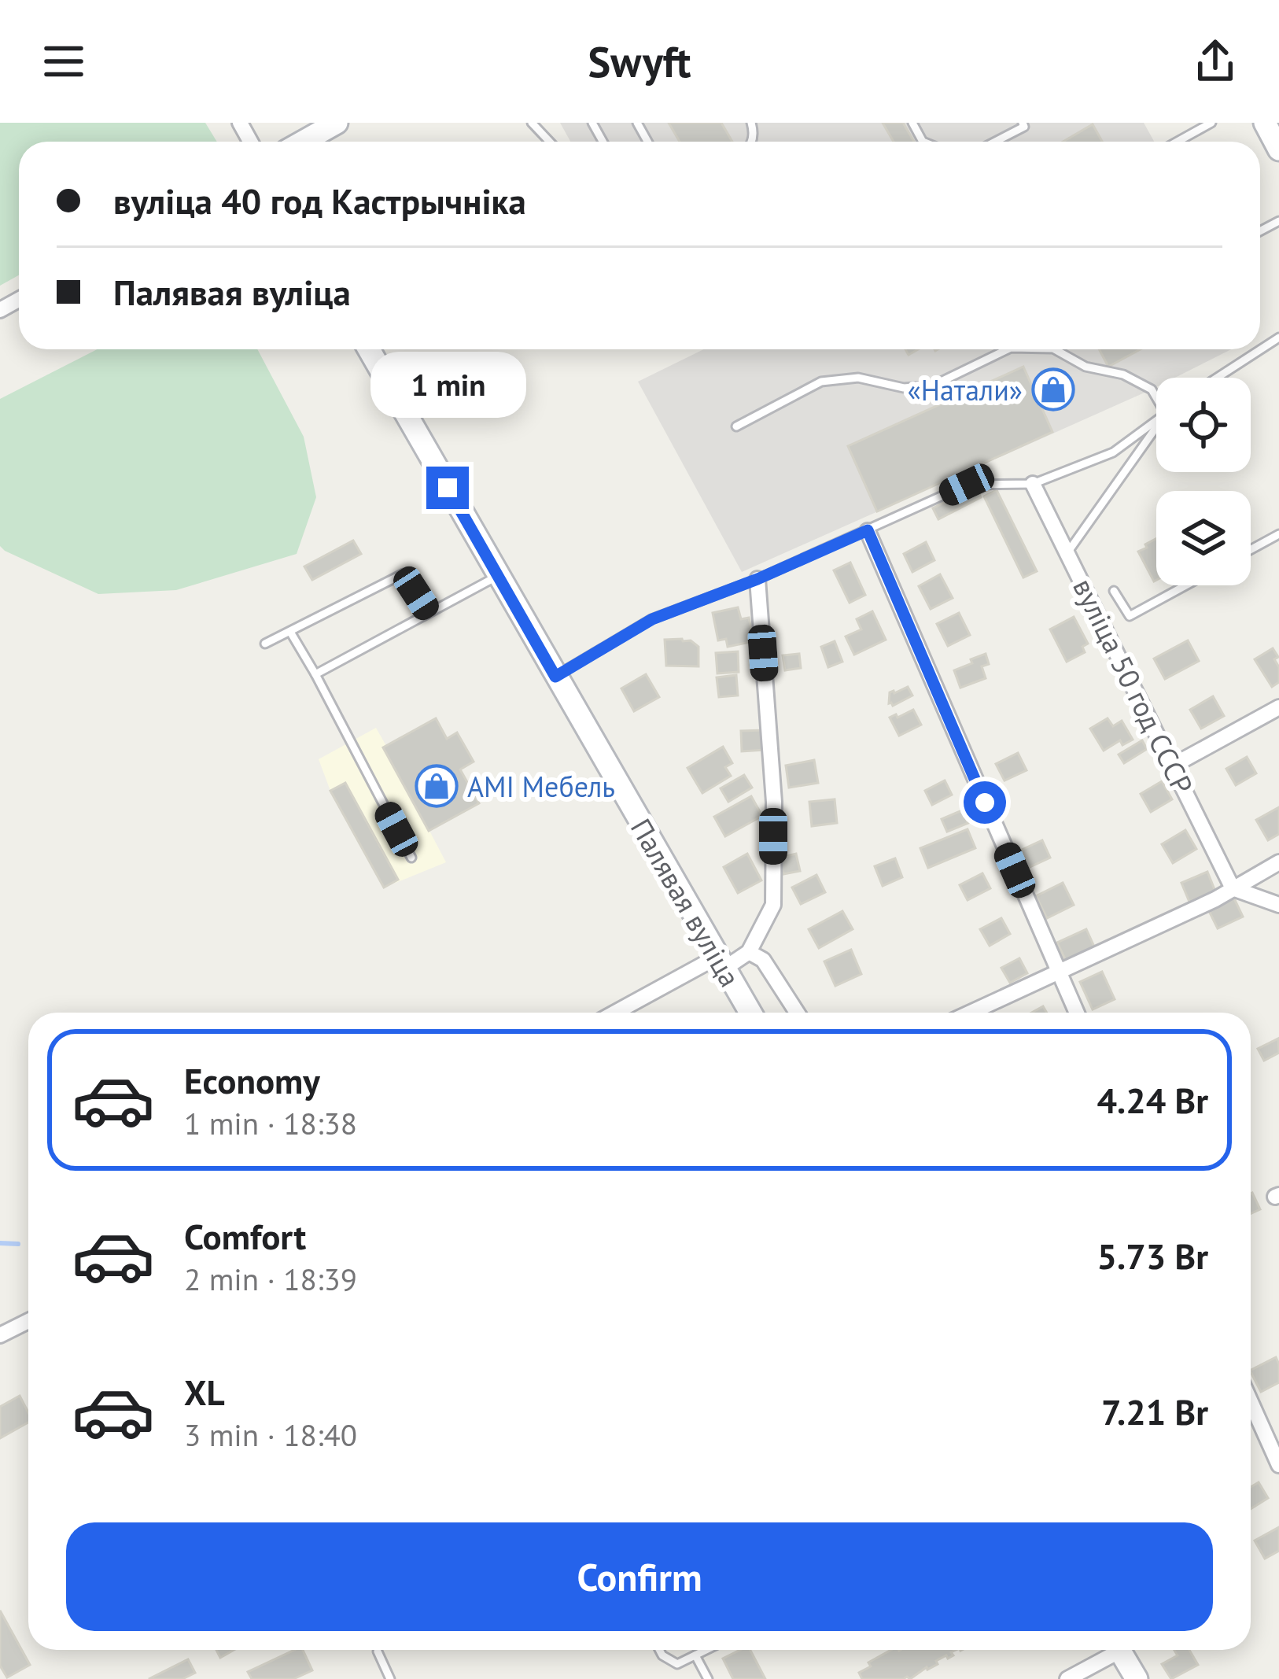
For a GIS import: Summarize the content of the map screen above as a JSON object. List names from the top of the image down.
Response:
{
  "streets": {
    "street": ["вуліца 50 год СССР", "Палявая вуліца"]
  },
  "places": {
    "shop": ["«Натали»", "AMI Мебель"]
  },
  "page": {
    "header": "Swyft",
    "banner": ["вуліца 40 год Кастрычніка", "Палявая вуліца"],
    "bubble": "1 min",
    "list": [
      {
        "name": "Economy",
        "note": "1 min · 18:38",
        "value": "4.24 Br"
      },
      {
        "name": "Comfort",
        "note": "2 min · 18:39",
        "value": "5.73 Br"
      },
      {
        "name": "XL",
        "note": "3 min · 18:40",
        "value": "7.21 Br"
      }
    ],
    "buttons": "Confirm"
  }
}
